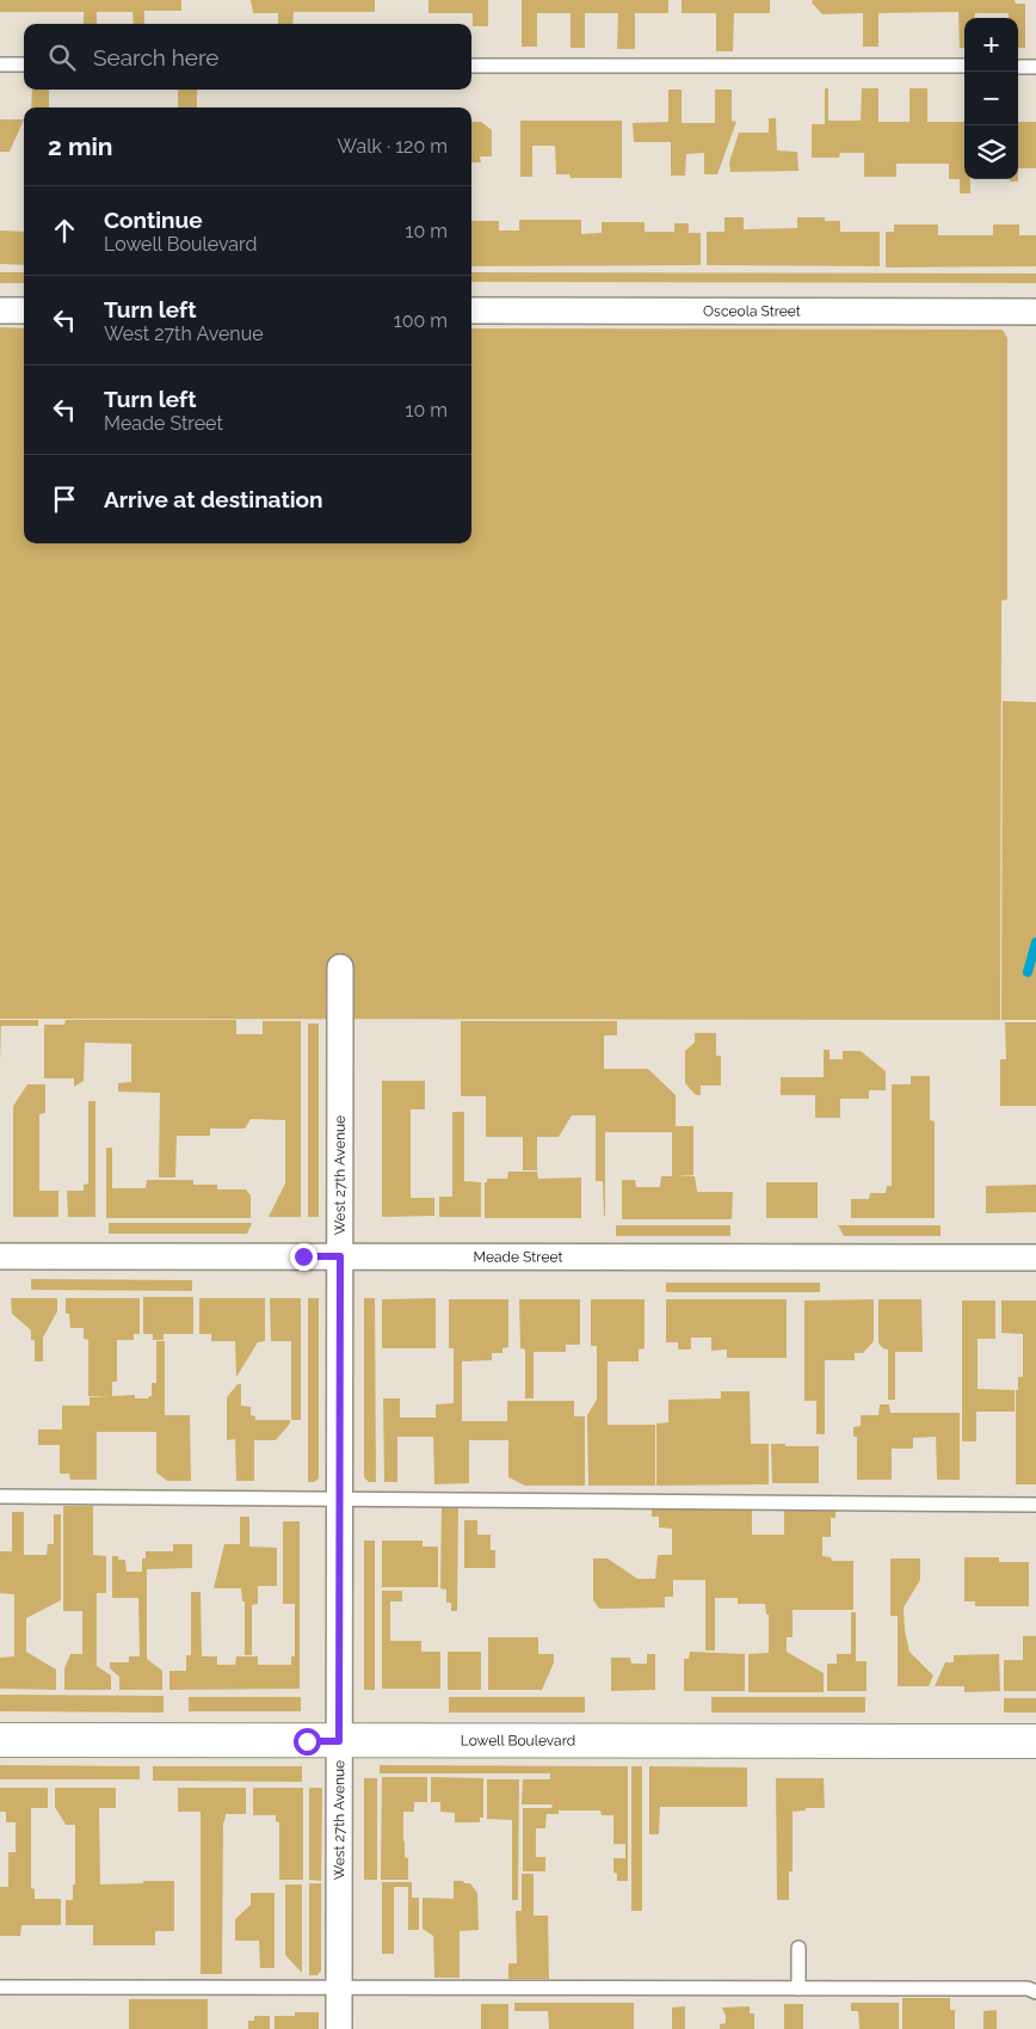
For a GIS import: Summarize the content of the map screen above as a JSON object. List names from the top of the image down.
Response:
{
  "streets": {
    "street": [
      "Osceola Street",
      "West 27th Avenue",
      "Meade Street",
      "Lowell Boulevard"
    ]
  },
  "crossings": [
    ["West 27th Avenue", "Meade Street"],
    ["West 27th Avenue", "Lowell Boulevard"]
  ],
  "page": {
    "map_buttons": ["+", "−"],
    "search": "Search here",
    "heading": ["2 min", "Walk · 120 m"],
    "list": [
      ["Continue", "Lowell Boulevard", "10 m"],
      ["Turn left", "West 27th Avenue", "100 m"],
      ["Turn left", "Meade Street", "10 m"],
      "Arrive at destination"
    ]
  }
}
